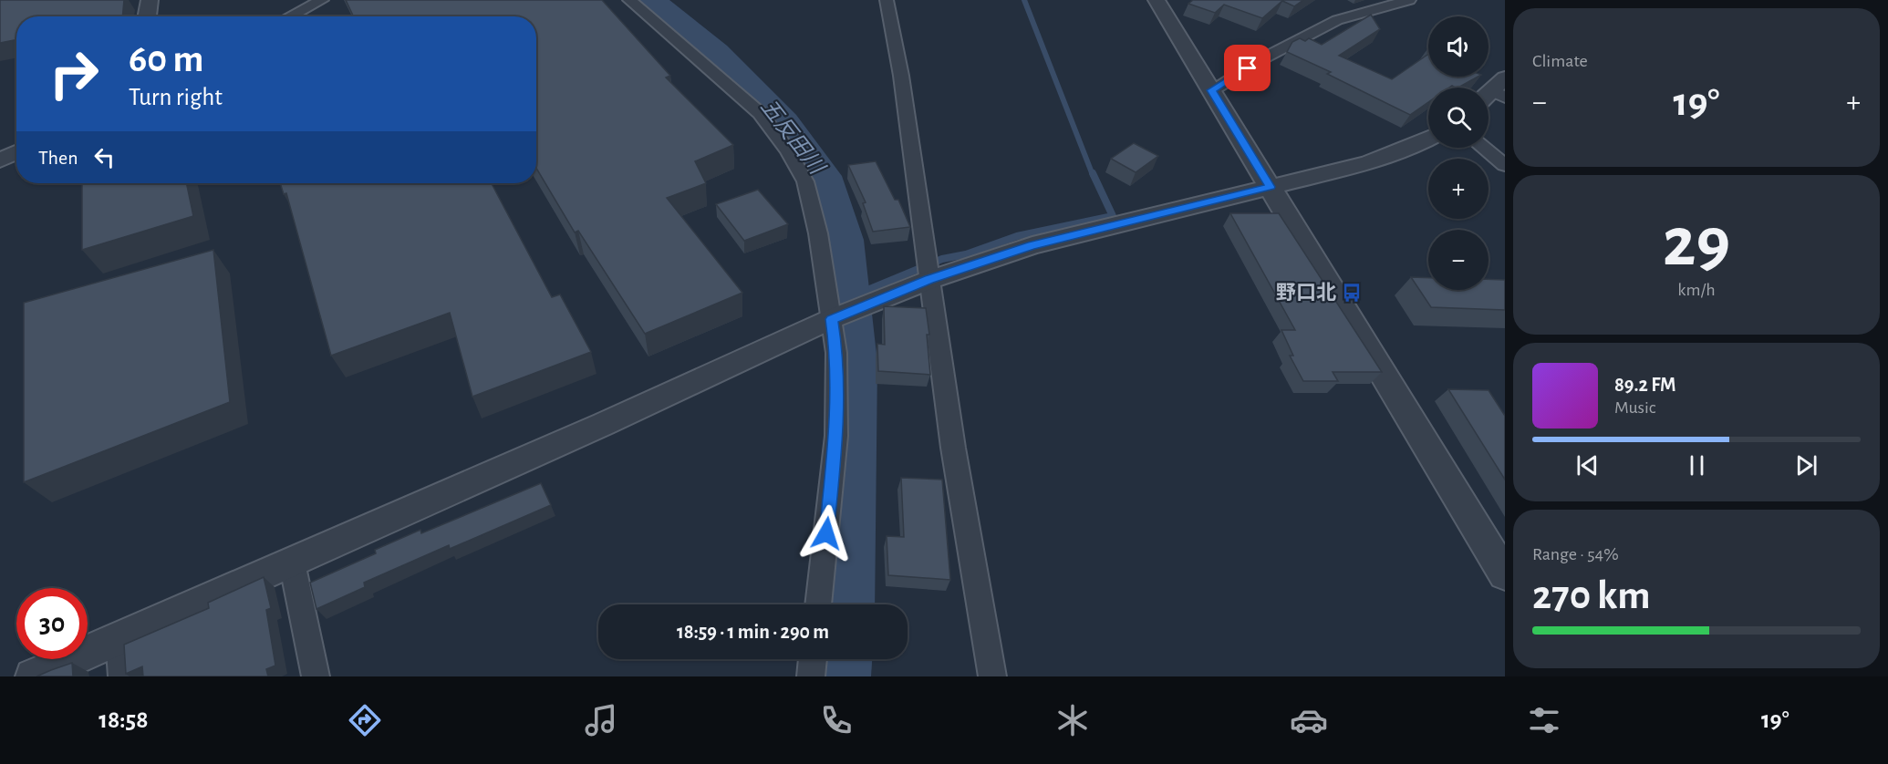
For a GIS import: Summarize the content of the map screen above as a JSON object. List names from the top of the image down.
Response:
{
  "water": ["五反田川"],
  "places": {
    "bus stop": ["野口北"]
  },
  "page": {
    "tile": [
      "Climate",
      ["29", "km/h"],
      ["Range · 54%", "270 km"]
    ],
    "map_buttons": ["+", "−"],
    "turn": ["60 m", "Turn right"],
    "heat": ["−", "19°", "+"],
    "then": "Then",
    "song": ["89.2 FM", "Music"],
    "limit": "30",
    "trip": "18:59 · 1 min · 290 m",
    "tabs": ["18:58", "19°"]
  }
}
